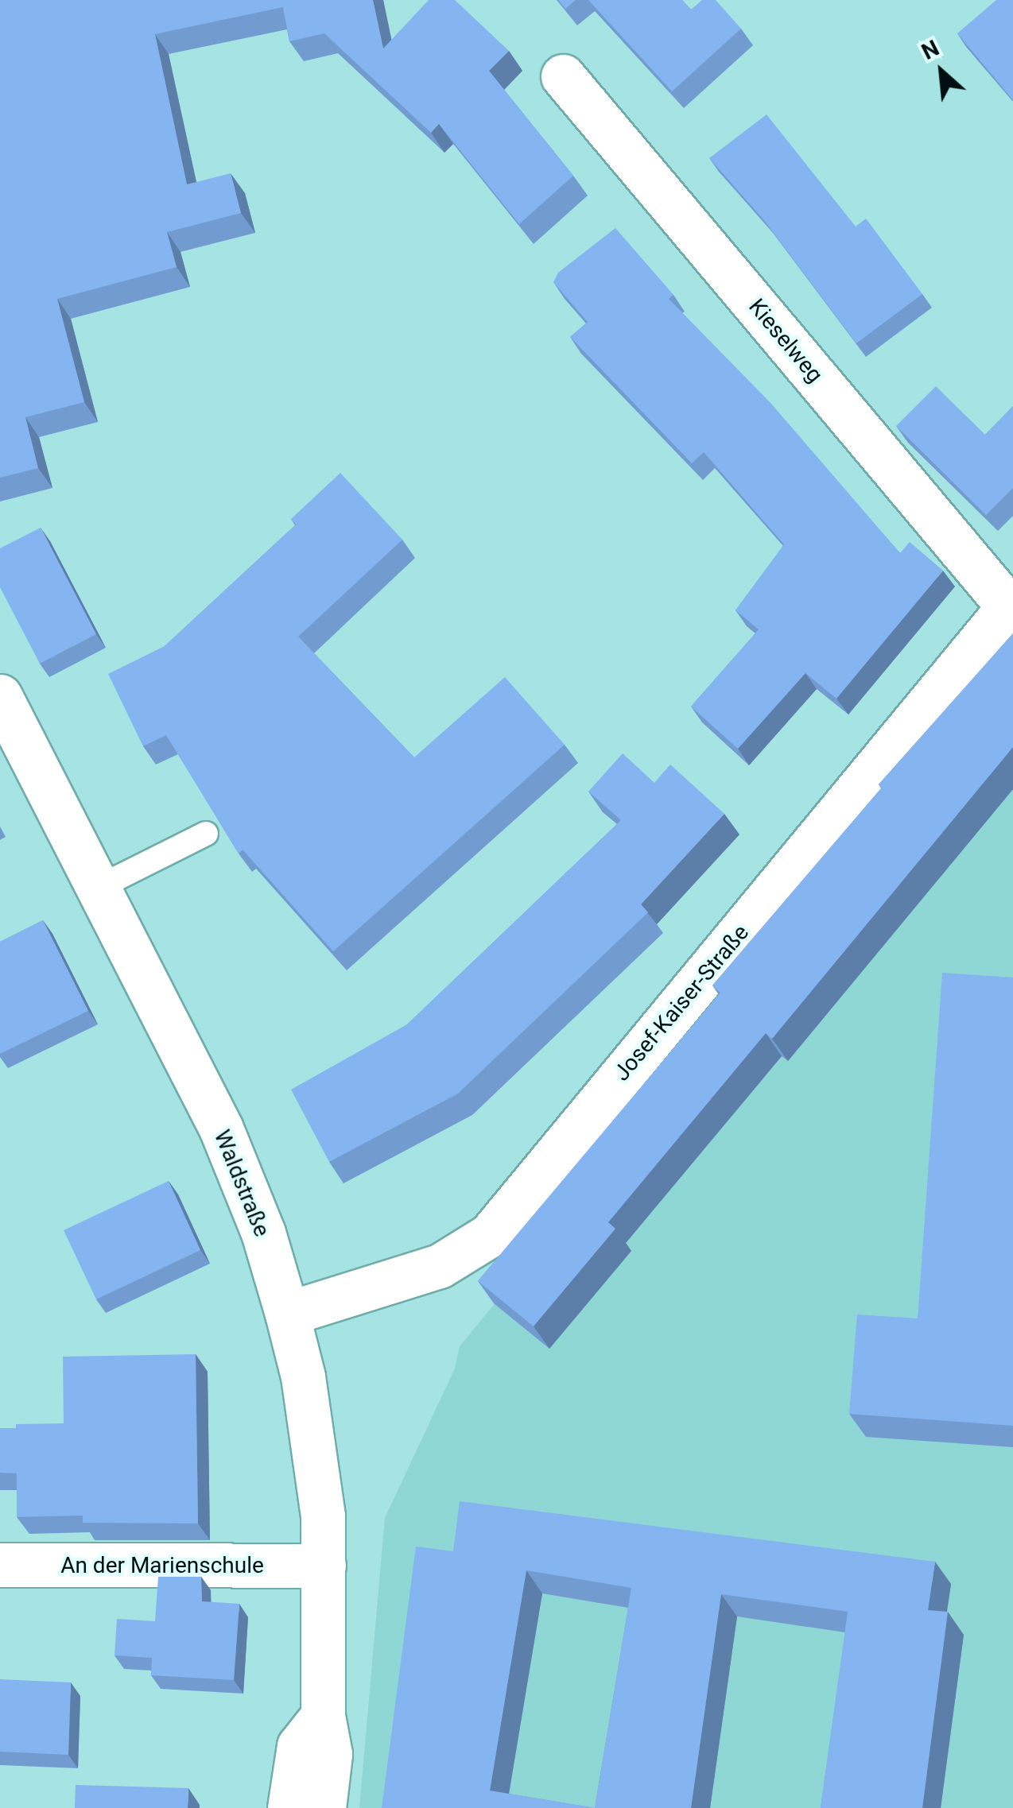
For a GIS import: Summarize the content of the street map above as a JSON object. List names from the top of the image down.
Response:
{
  "streets": {
    "street": [
      "Kieselweg",
      "Josef-Kaiser-Straße",
      "Waldstraße",
      "An der Marienschule"
    ]
  },
  "crossings": [
    ["Kieselweg", "Josef-Kaiser-Straße"],
    ["Josef-Kaiser-Straße", "Waldstraße"],
    ["Waldstraße", "An der Marienschule"]
  ],
  "north": "top left"
}
